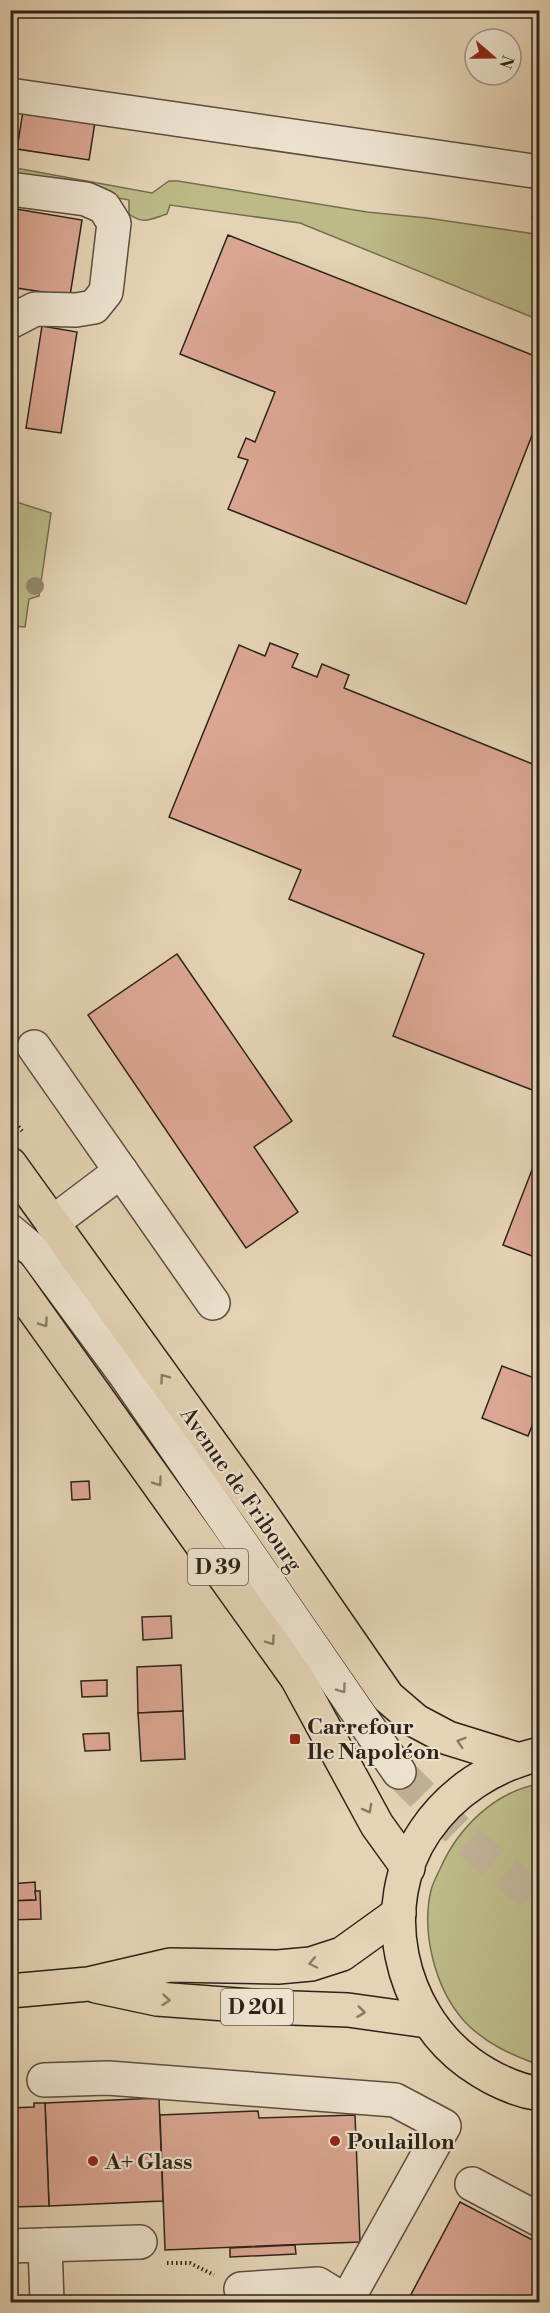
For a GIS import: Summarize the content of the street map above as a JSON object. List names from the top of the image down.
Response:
{
  "streets": {
    "main road": ["Avenue de Fribourg", "D 39", "D 201"]
  },
  "places": {
    "transit": ["Carrefour Ile Napoléon"],
    "other": ["Poulaillon", "A+ Glass"]
  },
  "north": "right"
}
